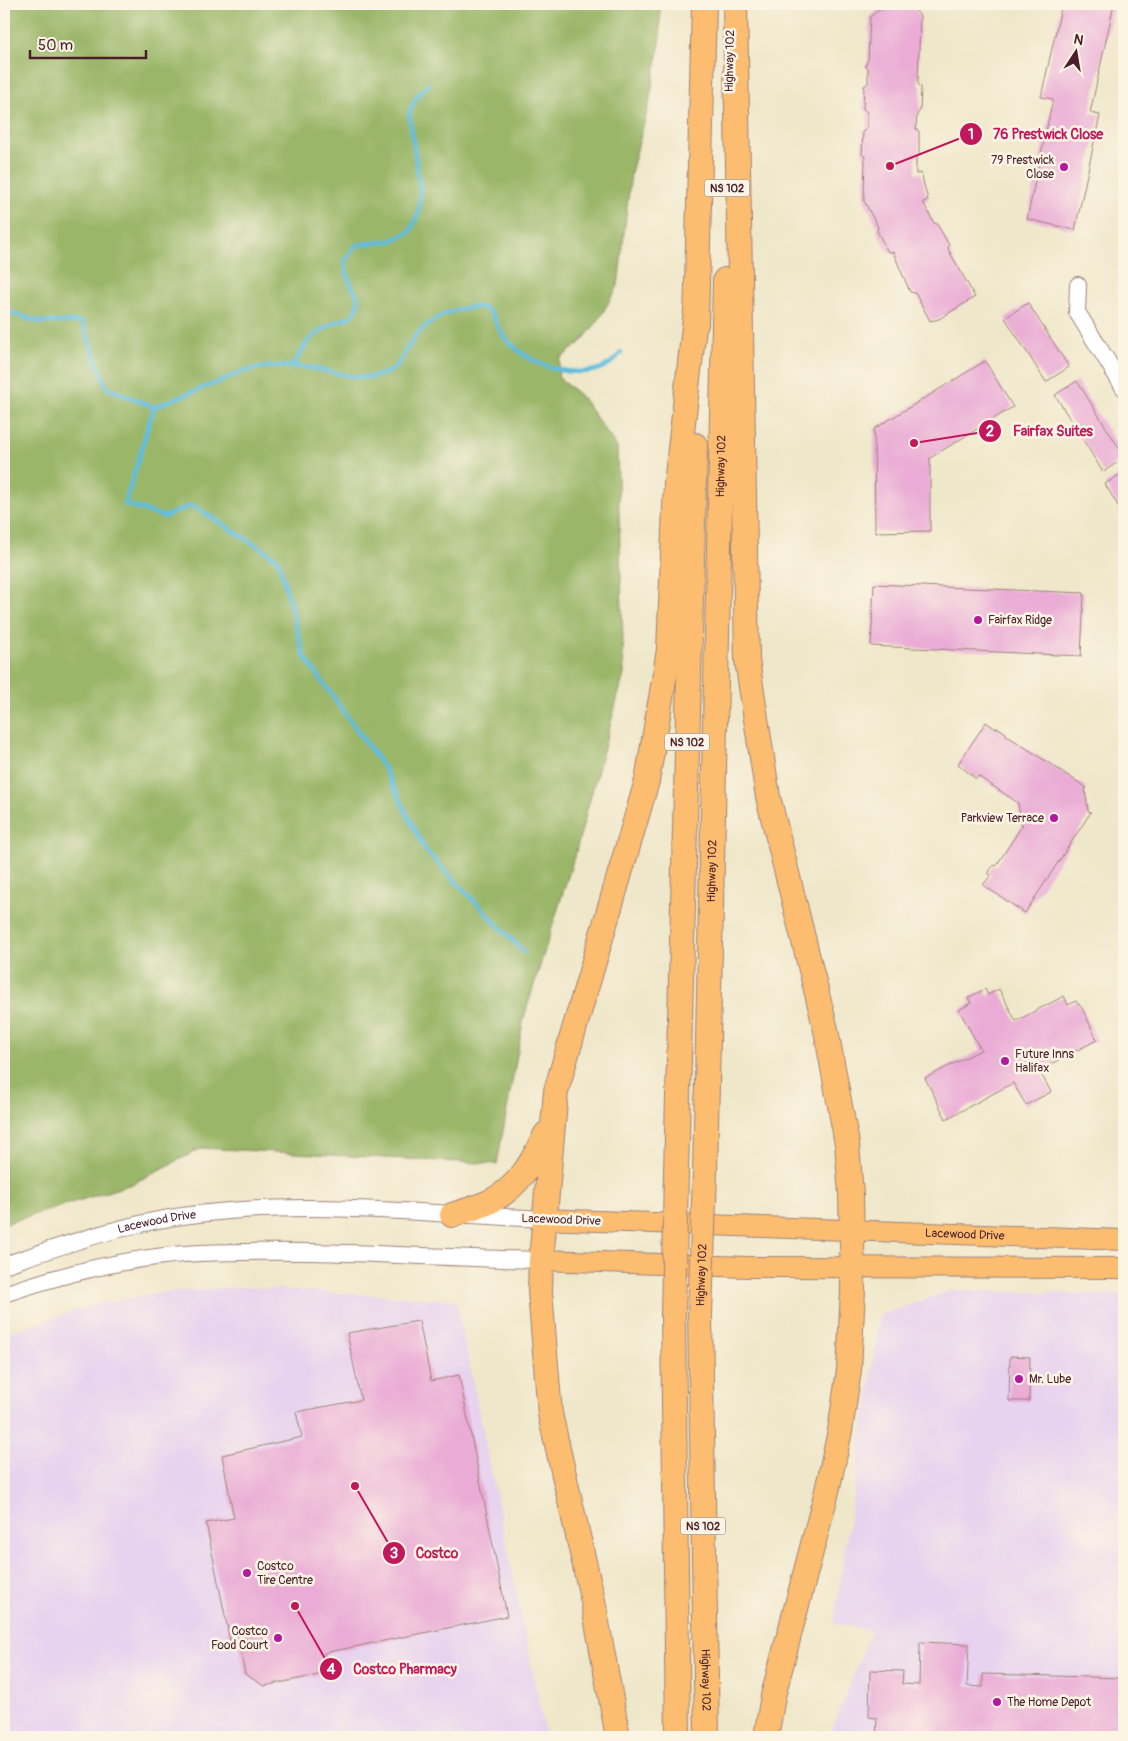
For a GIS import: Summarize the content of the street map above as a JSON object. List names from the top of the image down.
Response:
{
  "streets": {
    "highway": ["Highway 102", "NS 102"],
    "main road": ["Lacewood Drive"]
  },
  "places": [
    "76 Prestwick Close",
    "79 Prestwick Close",
    "Fairfax Suites",
    "Fairfax Ridge",
    "Parkview Terrace",
    "Future Inns Halifax",
    "Mr. Lube",
    "Costco",
    "Costco Tire Centre",
    "Costco Pharmacy",
    "Costco Food Court",
    "The Home Depot"
  ],
  "scale_bar": "50 m",
  "north": "top"
}
